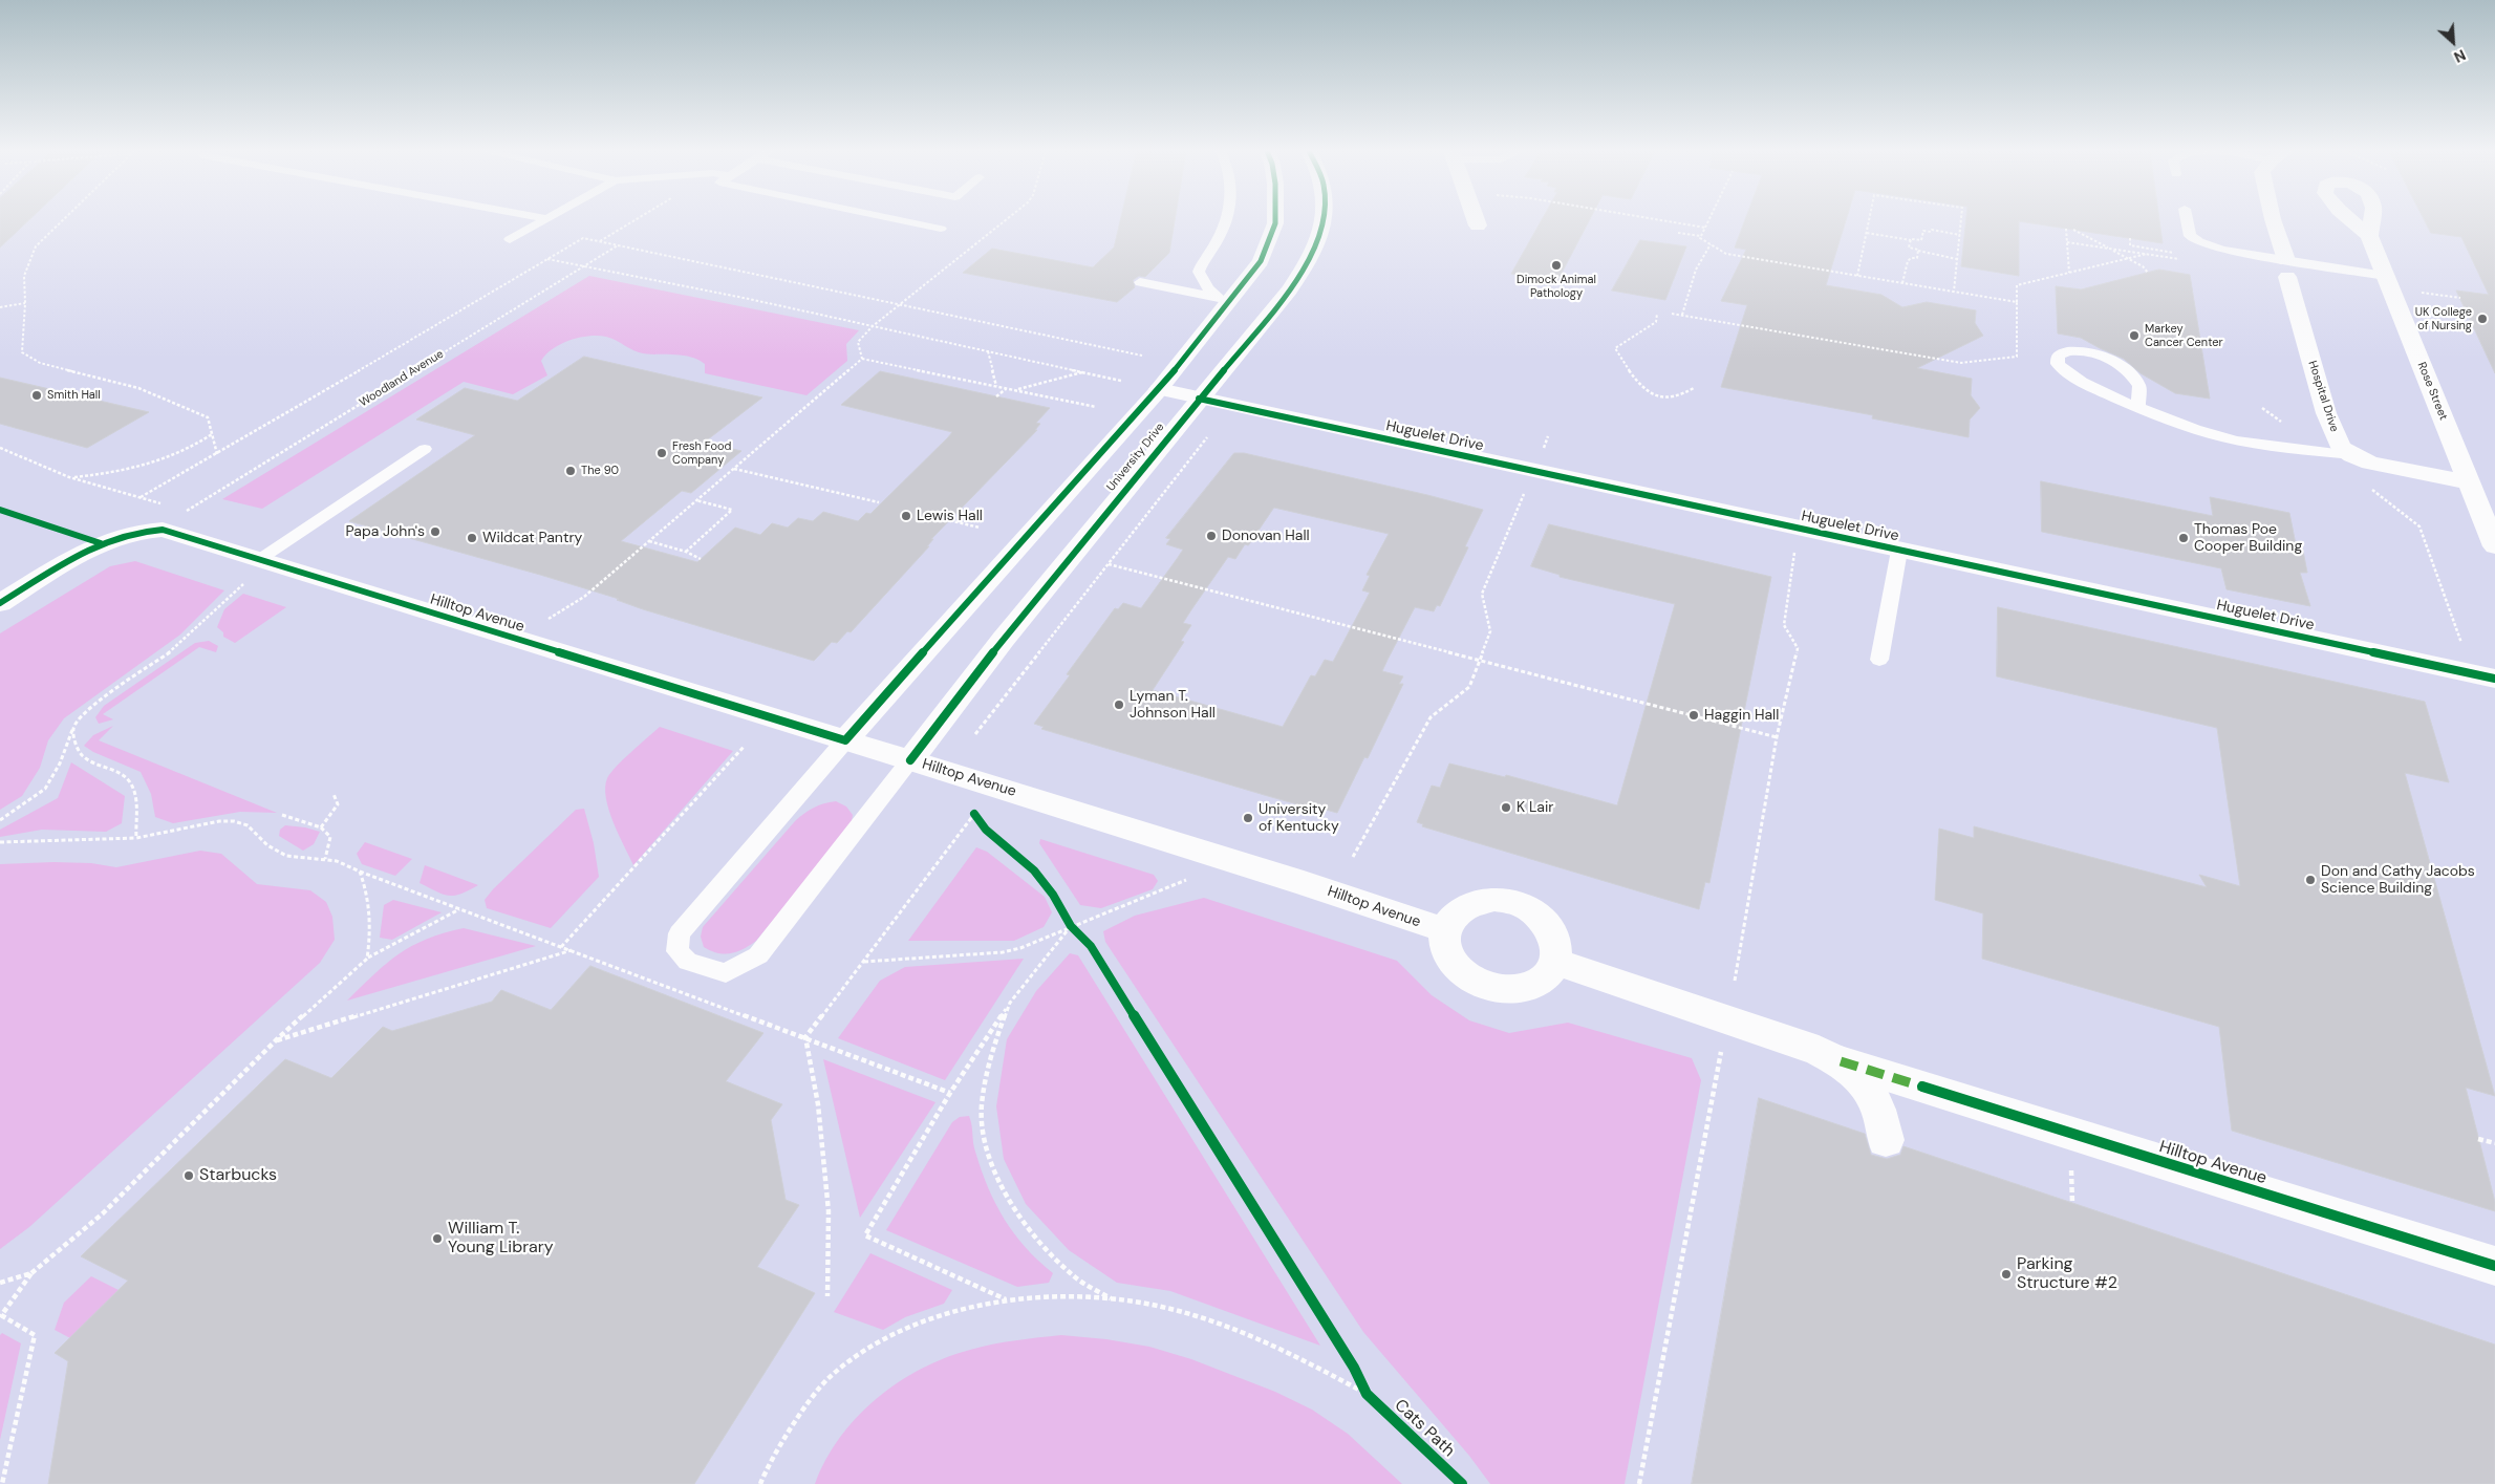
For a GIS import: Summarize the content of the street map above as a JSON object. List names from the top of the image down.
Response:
{
  "streets": {
    "street": [
      "Rose Street",
      "Hospital Drive",
      "Huguelet Drive",
      "University Drive",
      "Hilltop Avenue"
    ],
    "path": ["Woodland Avenue"],
    "cycle path": ["Cats Path"]
  },
  "crossings": [
    ["Huguelet Drive", "University Drive"],
    ["University Drive", "Hilltop Avenue"]
  ],
  "places": [
    "Dimock Animal Pathology",
    "UK College of Nursing",
    "Markey Cancer Center",
    "Smith Hall",
    "Fresh Food Company",
    "The 90",
    "Lewis Hall",
    "Papa John's",
    "Donovan Hall",
    "Wildcat Pantry",
    "Thomas Poe Cooper Building",
    "Lyman T. Johnson Hall",
    "Haggin Hall",
    "K Lair",
    "University of Kentucky",
    "Don and Cathy Jacobs Science Building",
    "Starbucks",
    "William T. Young Library",
    "Parking Structure #2"
  ],
  "north": "bottom right"
}
